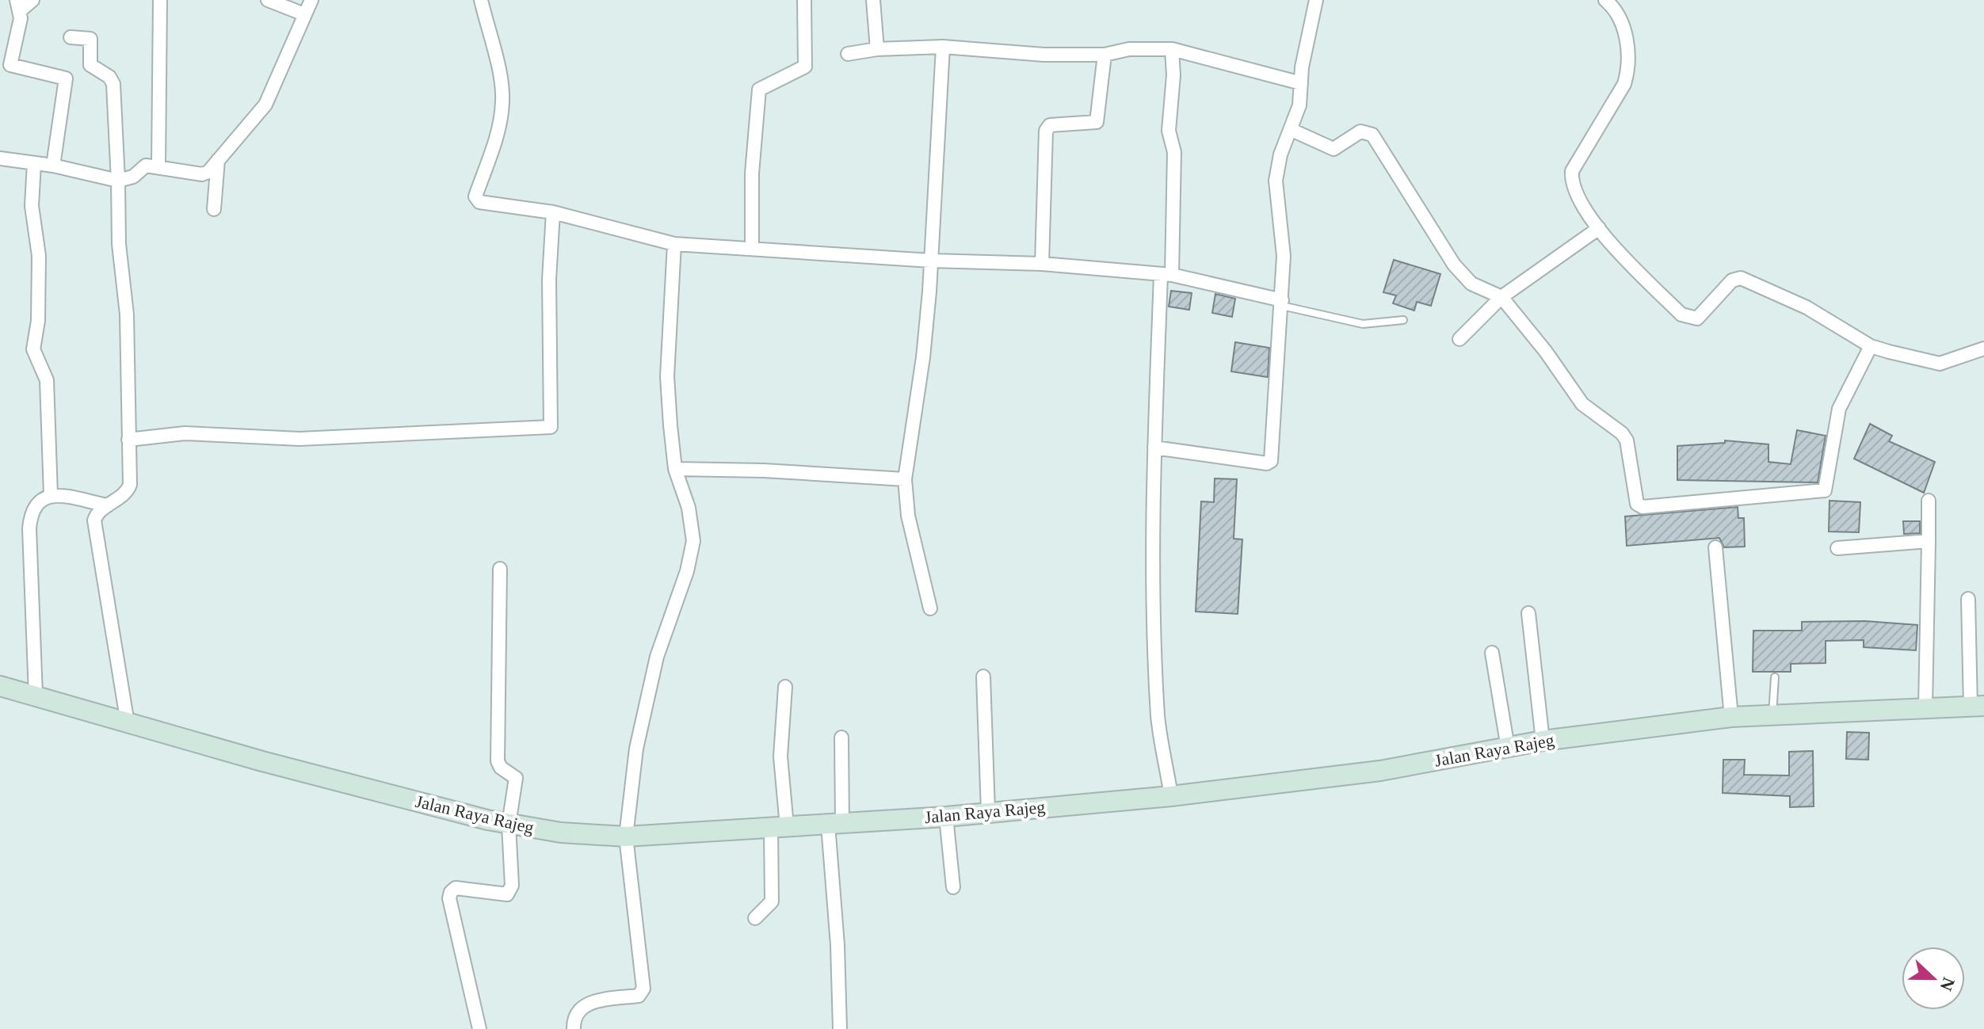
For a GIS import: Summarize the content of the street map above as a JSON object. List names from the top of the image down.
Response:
{
  "streets": {
    "main road": ["Jalan Raya Rajeg"]
  },
  "north": "right"
}
